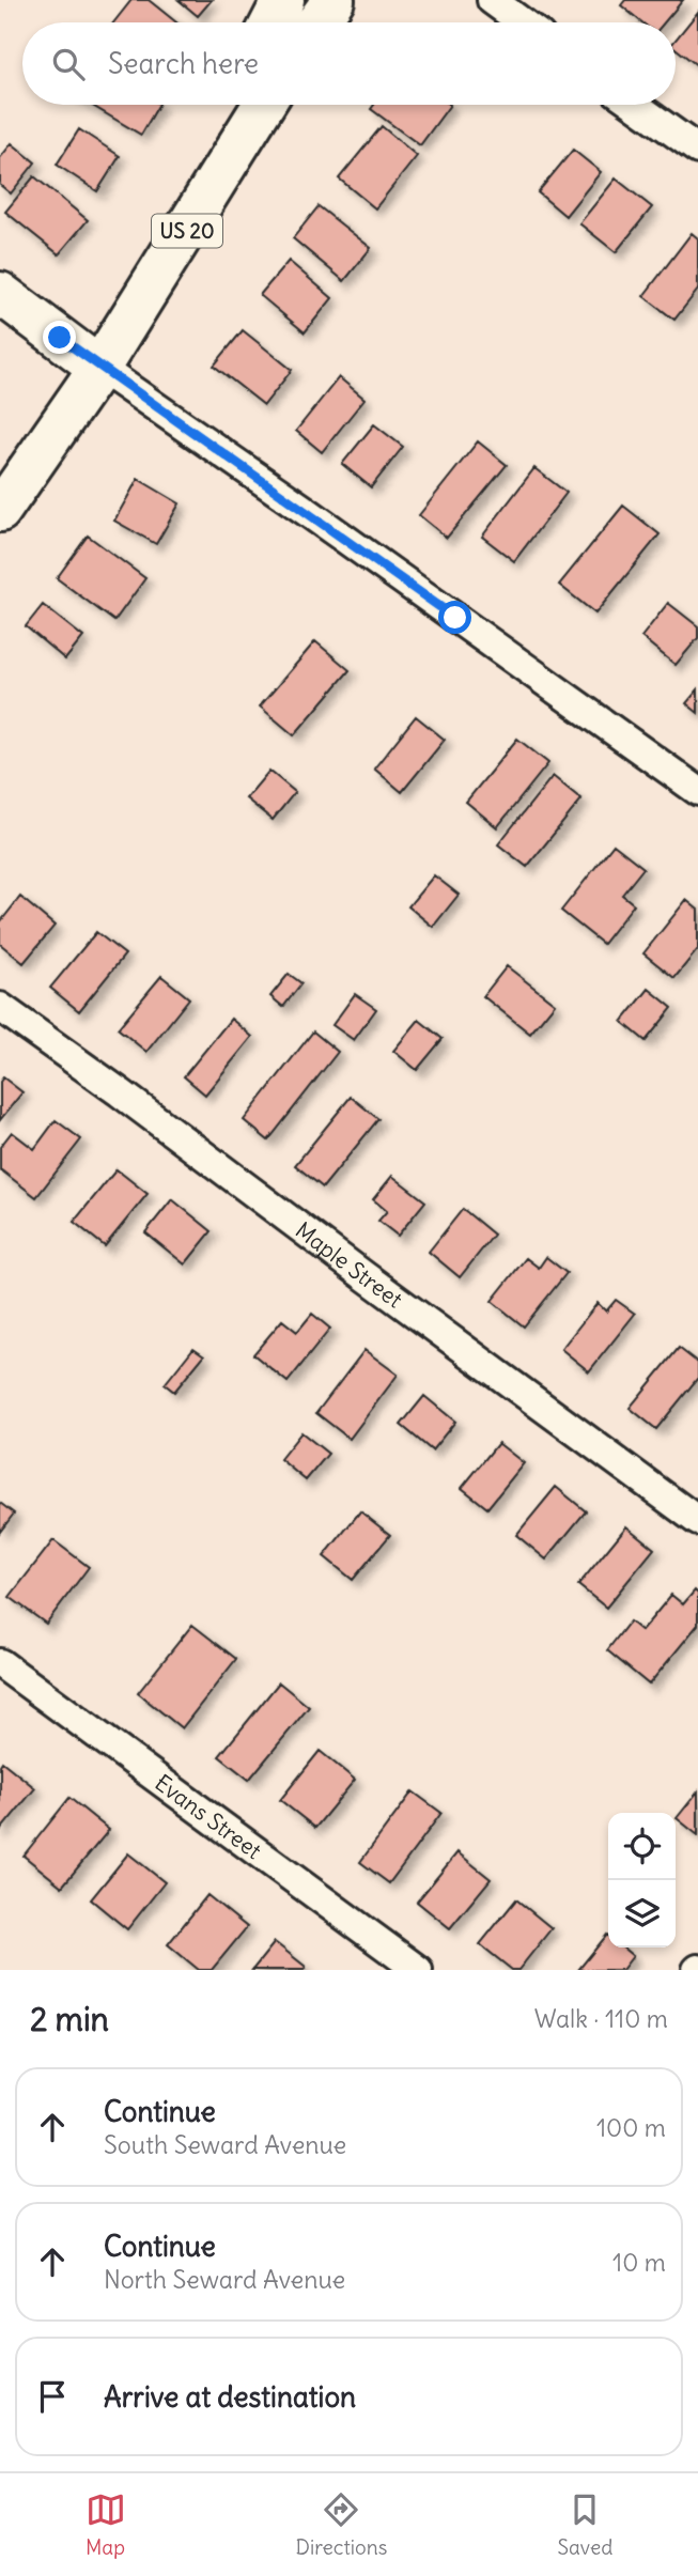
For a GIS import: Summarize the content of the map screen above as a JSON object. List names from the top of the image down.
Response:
{
  "streets": {
    "main road": ["US 20"],
    "street": ["Maple Street", "Evans Street"]
  },
  "page": {
    "search": "Search here",
    "heading": ["2 min", "Walk · 110 m"],
    "list": [
      ["Continue", "South Seward Avenue", "100 m"],
      ["Continue", "North Seward Avenue", "10 m"],
      "Arrive at destination"
    ],
    "nav": ["Map", "Directions", "Saved"]
  }
}
